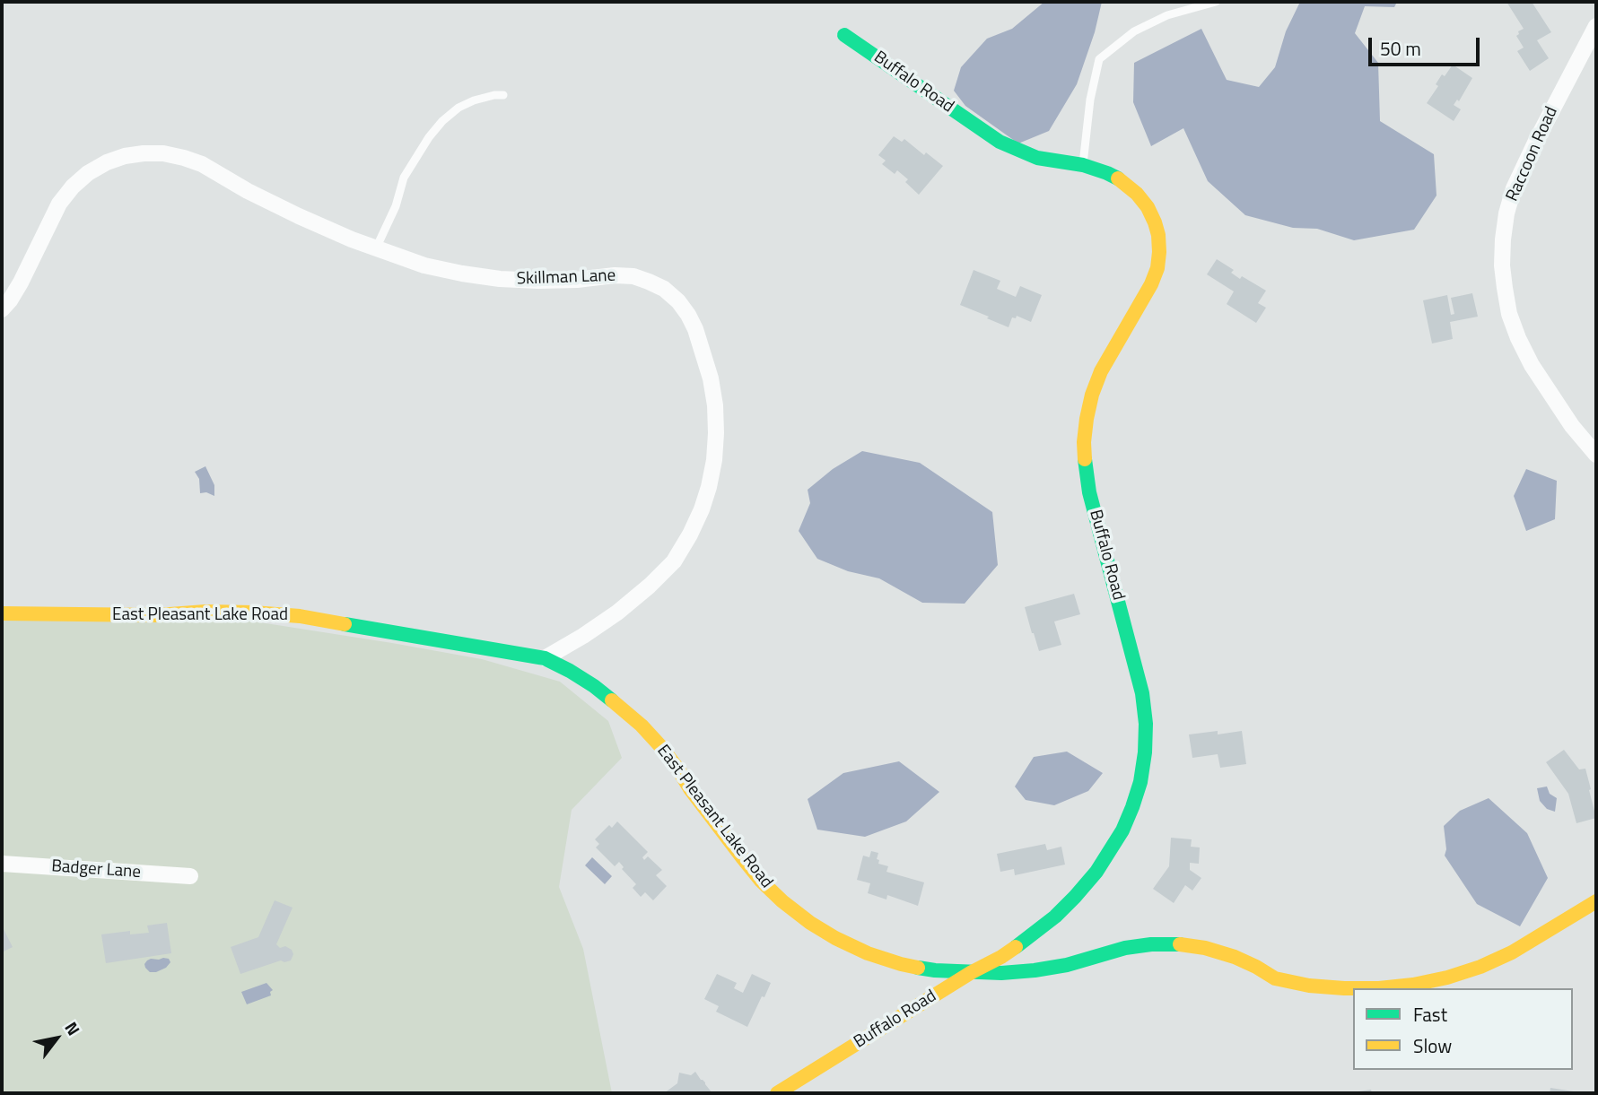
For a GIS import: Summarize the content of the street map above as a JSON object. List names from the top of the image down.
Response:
{
  "streets": {
    "street": [
      "Buffalo Road",
      "Raccoon Road",
      "Skillman Lane",
      "East Pleasant Lake Road",
      "Badger Lane"
    ]
  },
  "crossings": [
    ["Buffalo Road", "East Pleasant Lake Road"],
    ["Skillman Lane", "East Pleasant Lake Road"]
  ],
  "legend": ["Fast", "Slow"],
  "scale_bar": "50 m",
  "north": "top right"
}
